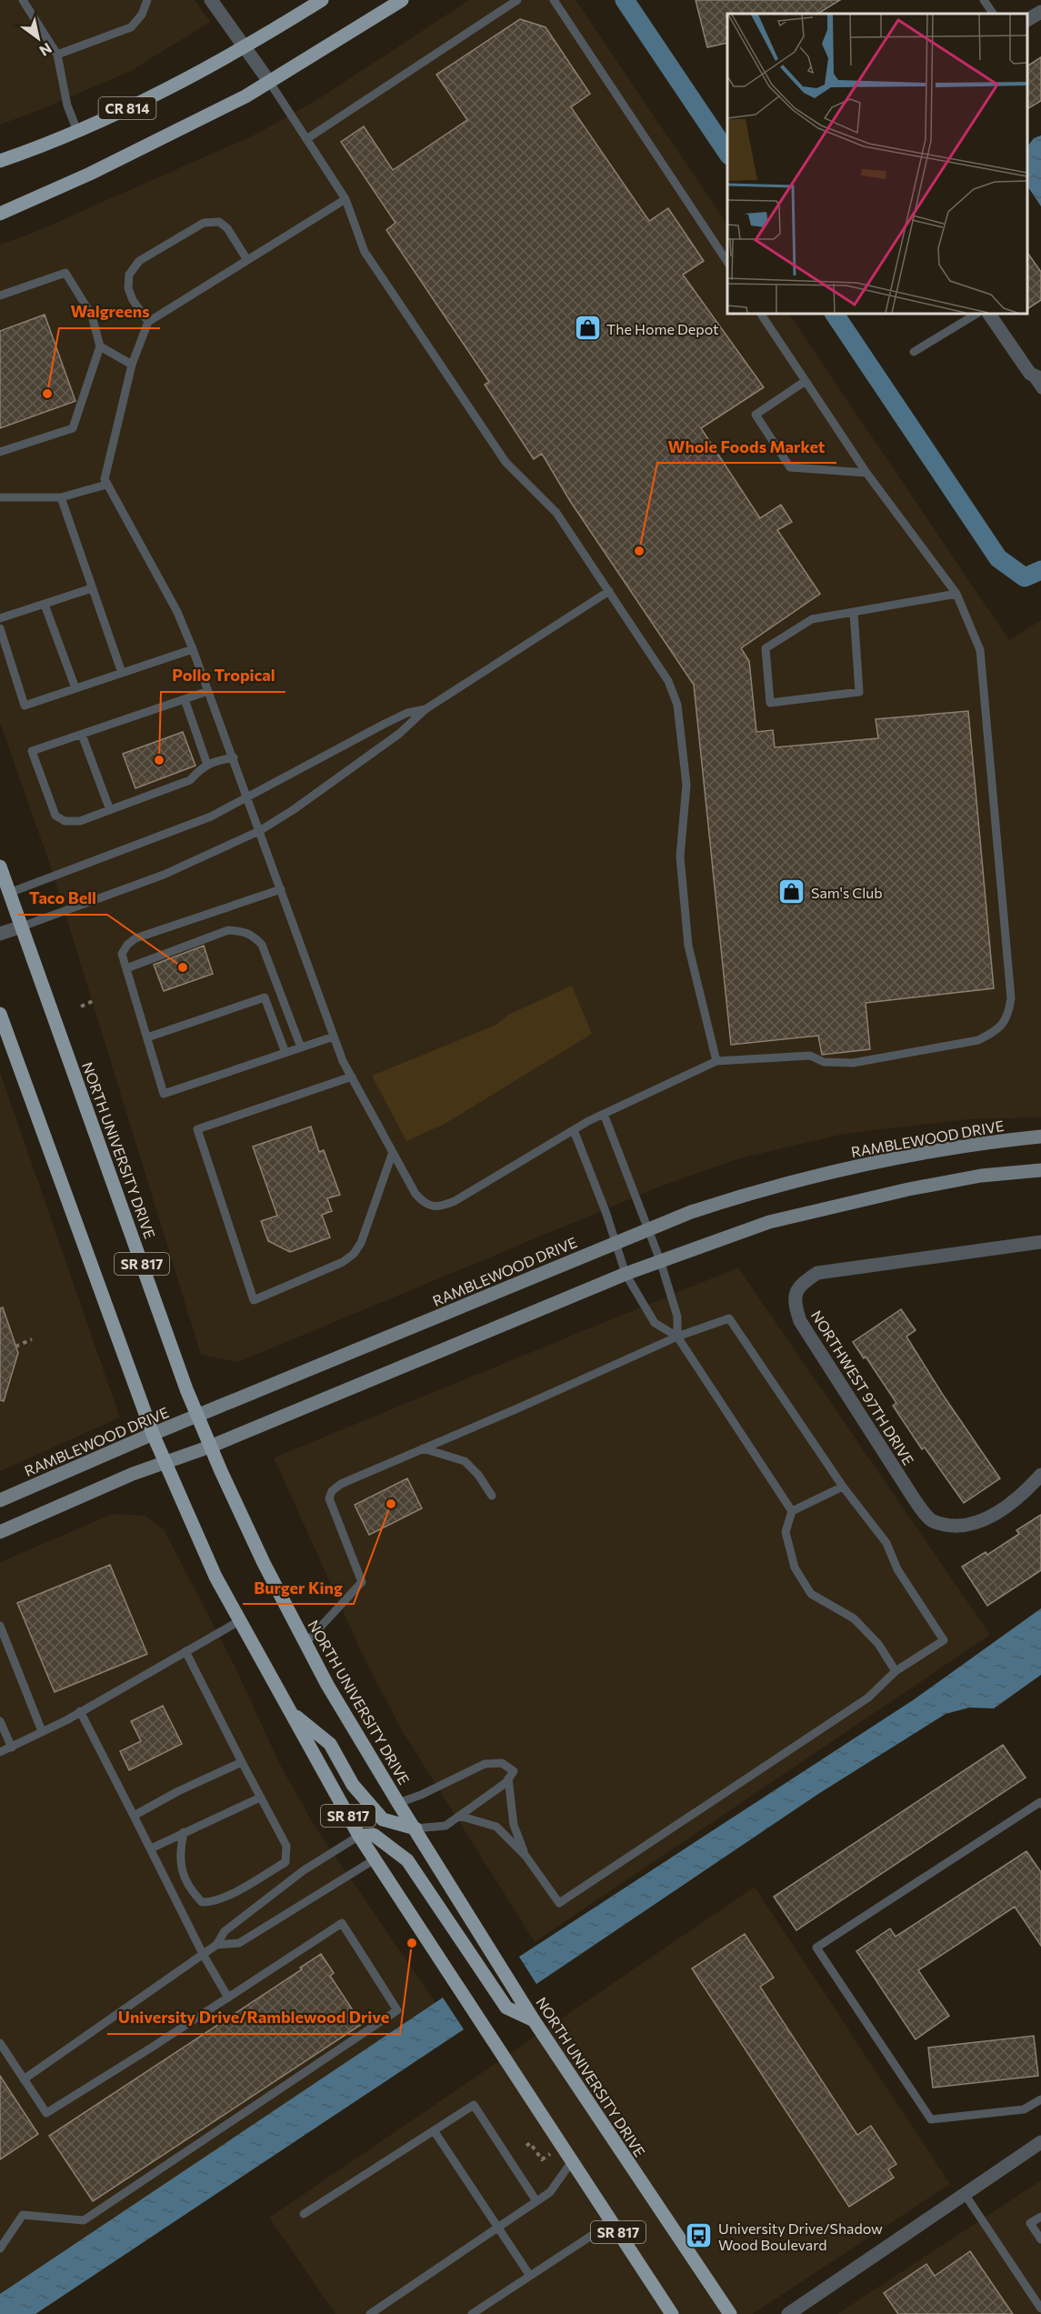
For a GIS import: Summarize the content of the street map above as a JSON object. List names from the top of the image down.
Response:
{
  "streets": {
    "main road": ["CR 814", "NORTH UNIVERSITY DRIVE", "SR 817"],
    "street": ["RAMBLEWOOD DRIVE", "NORTHWEST 97TH DRIVE"]
  },
  "crossings": [
    ["RAMBLEWOOD DRIVE", "NORTH UNIVERSITY DRIVE"],
    ["RAMBLEWOOD DRIVE", "SR 817"]
  ],
  "places": {
    "shop": ["The Home Depot", "Sam's Club"],
    "other": [
      "Walgreens",
      "Whole Foods Market",
      "Pollo Tropical",
      "Taco Bell",
      "Burger King",
      "University Drive/Ramblewood Drive"
    ],
    "bus stop": ["University Drive/Shadow Wood Boulevard"]
  },
  "north": "bottom right"
}
